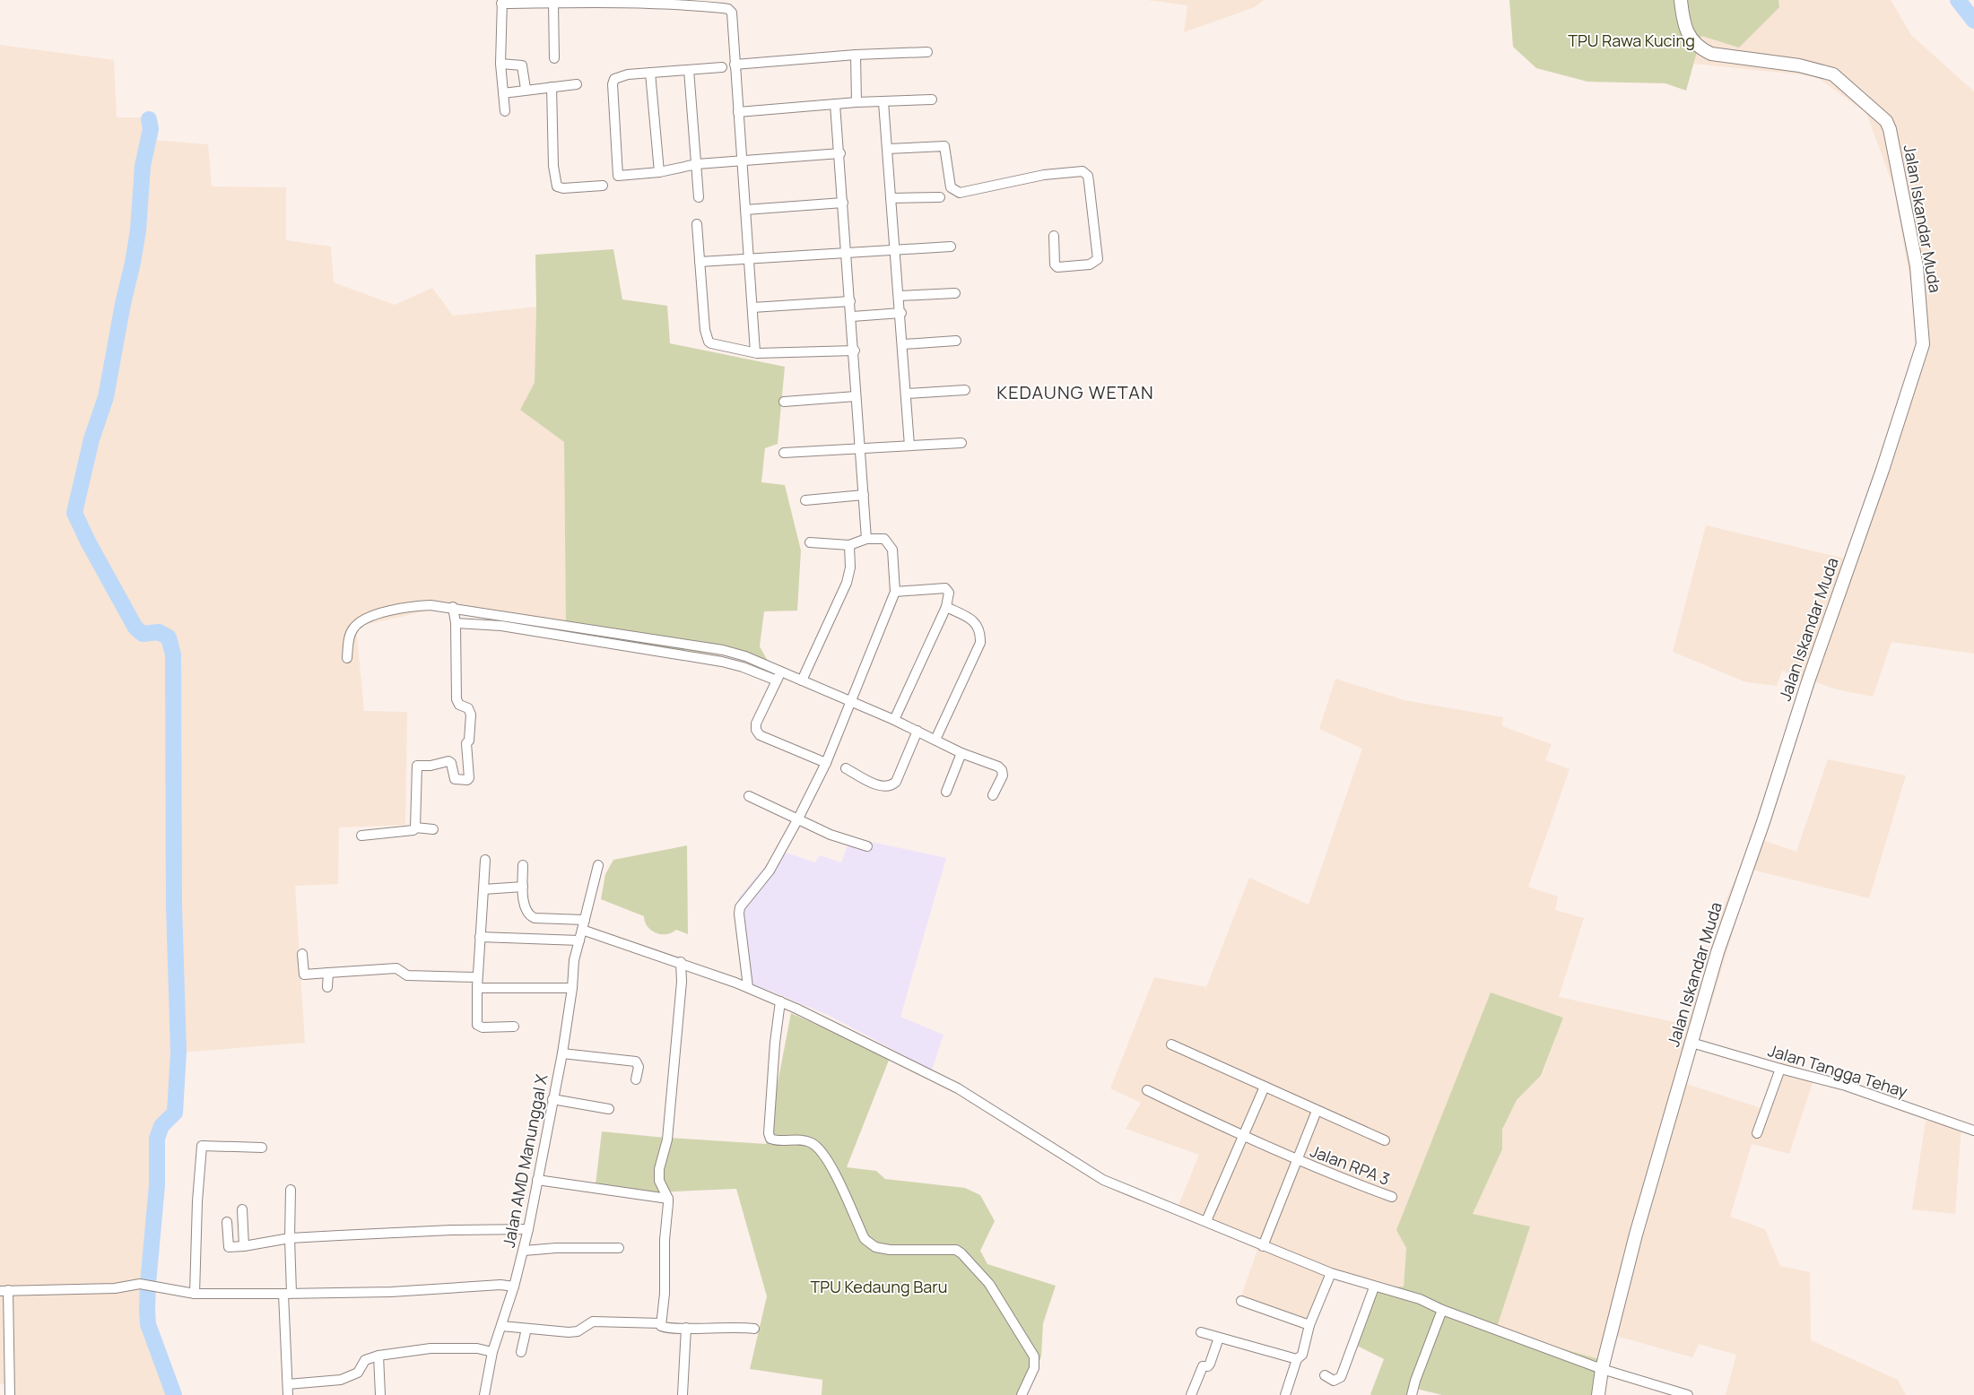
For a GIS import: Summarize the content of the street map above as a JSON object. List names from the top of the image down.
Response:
{
  "streets": {
    "street": [
      "Jalan Iskandar Muda",
      "Jalan Tangga Tehay",
      "Jalan AMD Manunggal X",
      "Jalan RPA 3"
    ]
  },
  "crossings": [
    ["Jalan Iskandar Muda", "Jalan Tangga Tehay"]
  ],
  "districts": ["KEDAUNG WETAN"],
  "parks": ["TPU Rawa Kucing", "TPU Kedaung Baru"]
}
